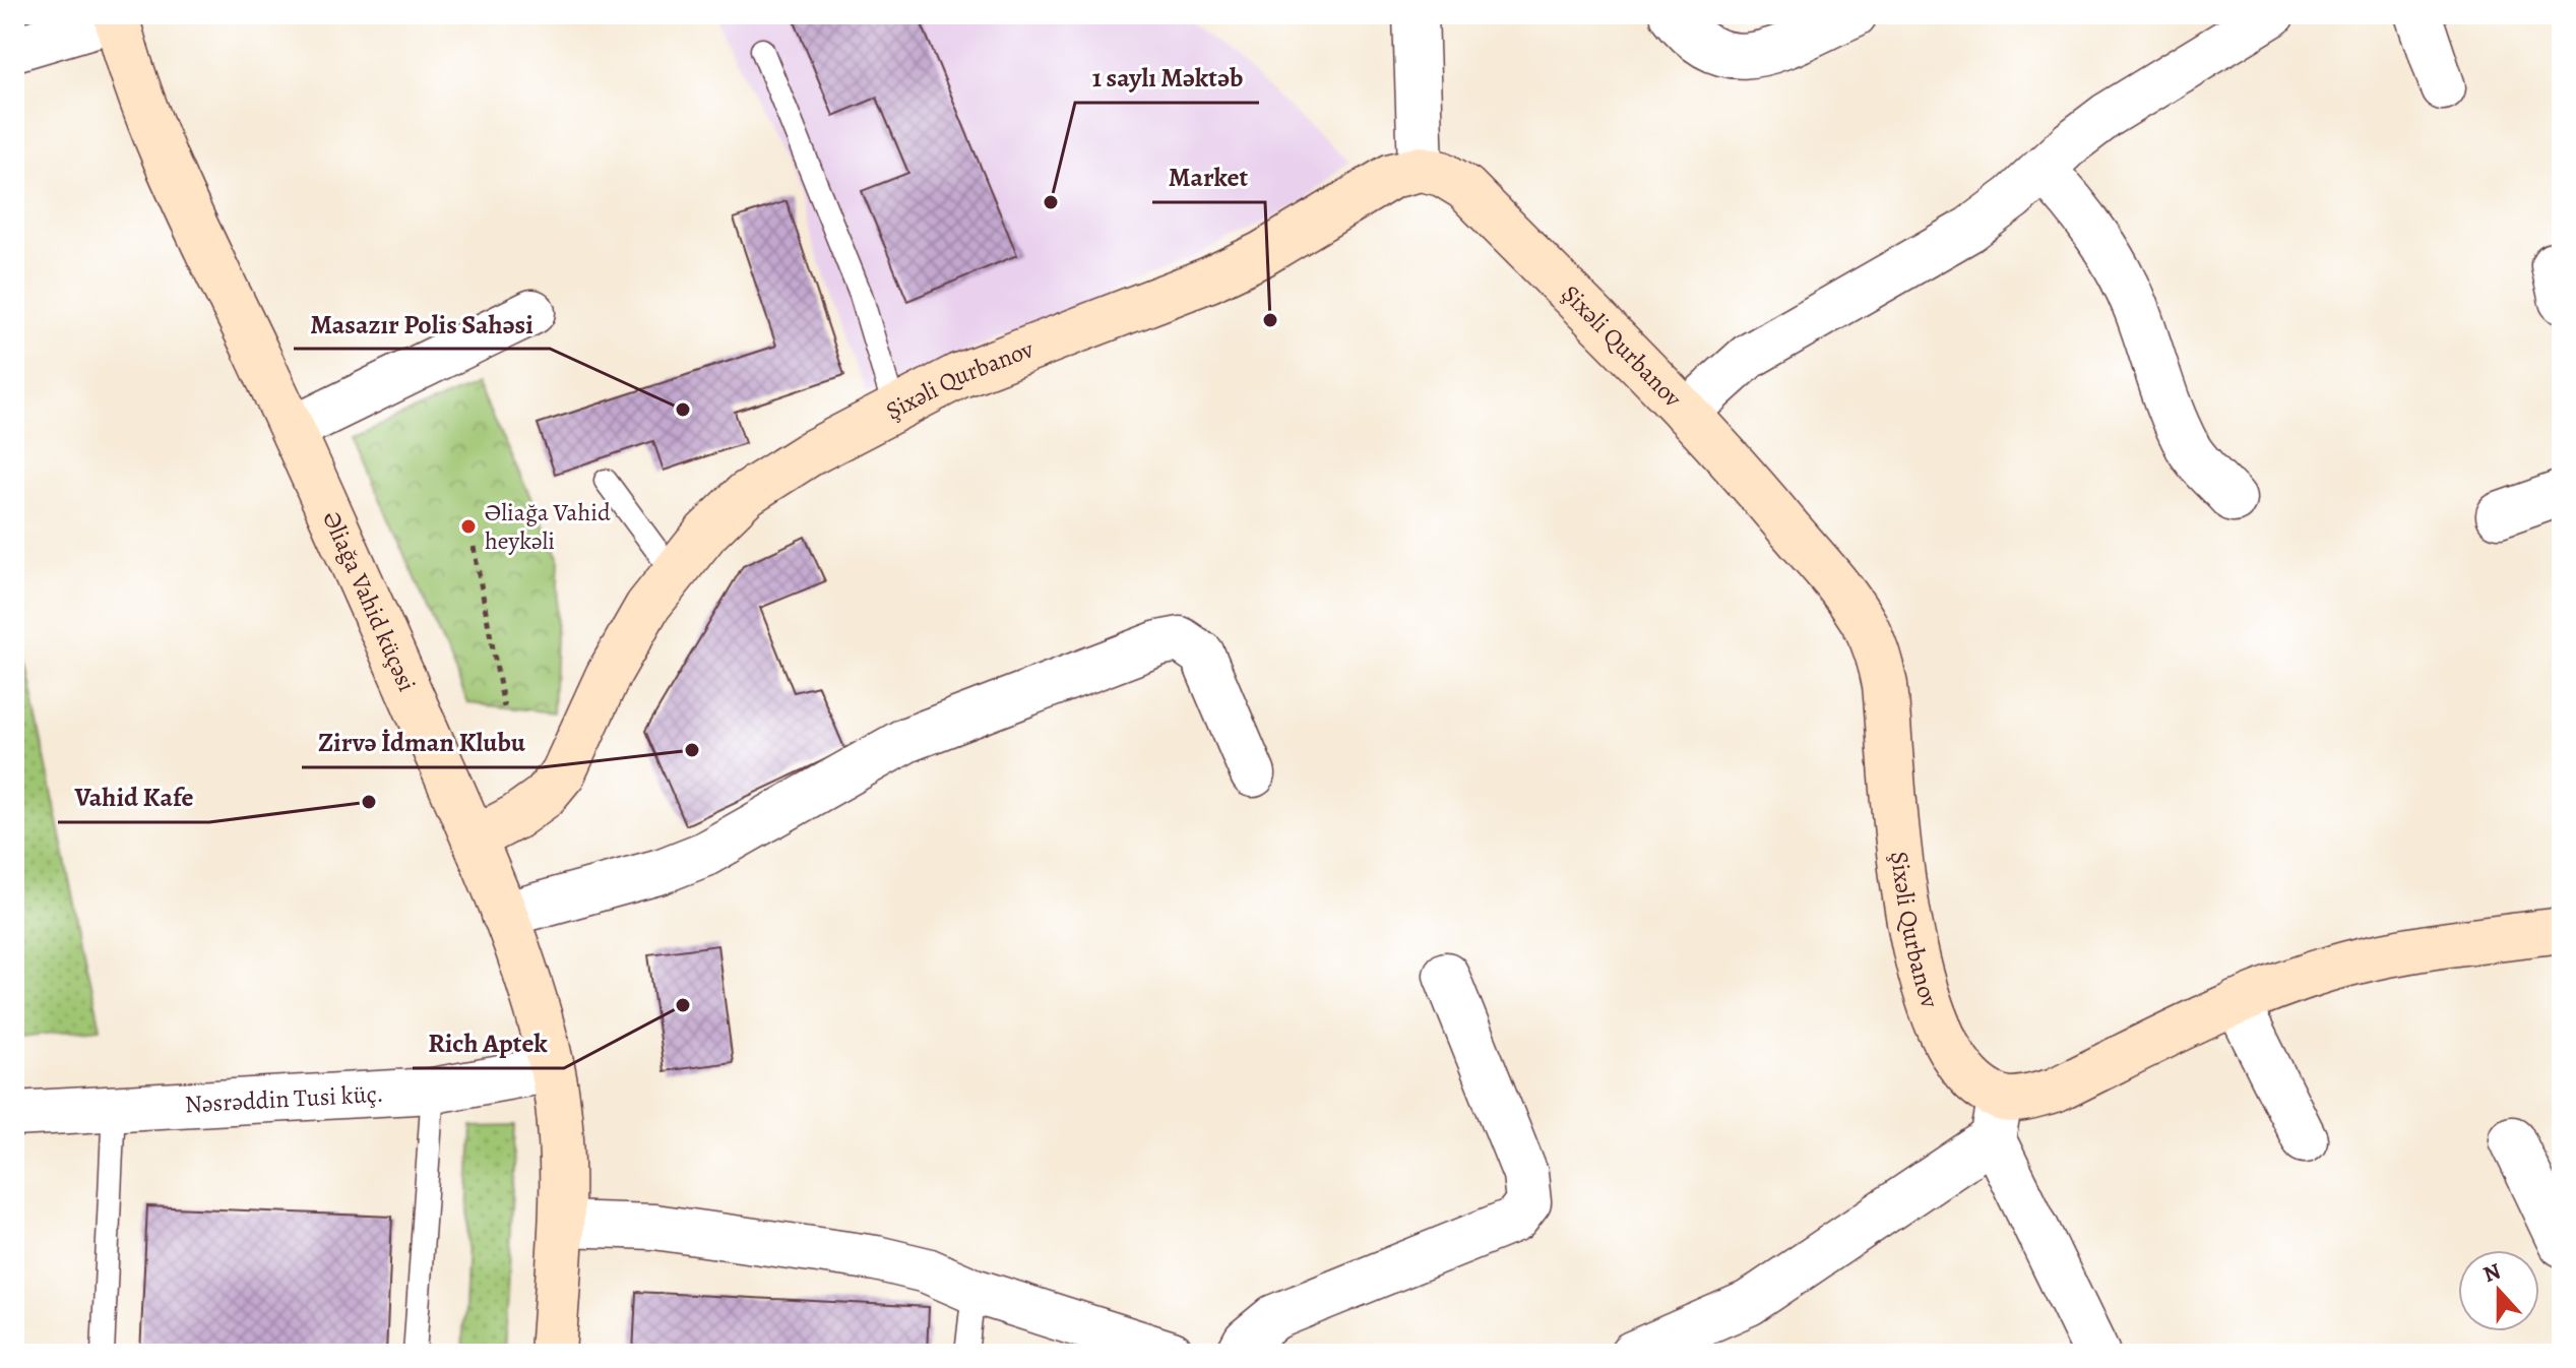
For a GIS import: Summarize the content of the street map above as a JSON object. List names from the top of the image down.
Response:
{
  "streets": {
    "street": ["Şixəli Qurbanov", "Əliağa Vahid küçəsi", "Nəsrəddin Tusi küç."]
  },
  "crossings": [
    ["Şixəli Qurbanov", "Əliağa Vahid küçəsi"],
    ["Əliağa Vahid küçəsi", "Nəsrəddin Tusi küç."]
  ],
  "places": [
    "1 saylı Məktəb",
    "Market",
    "Masazır Polis Sahəsi",
    "Əliağa Vahid heykəli",
    "Zirvə İdman Klubu",
    "Vahid Kafe",
    "Rich Aptek"
  ],
  "north": "top"
}
